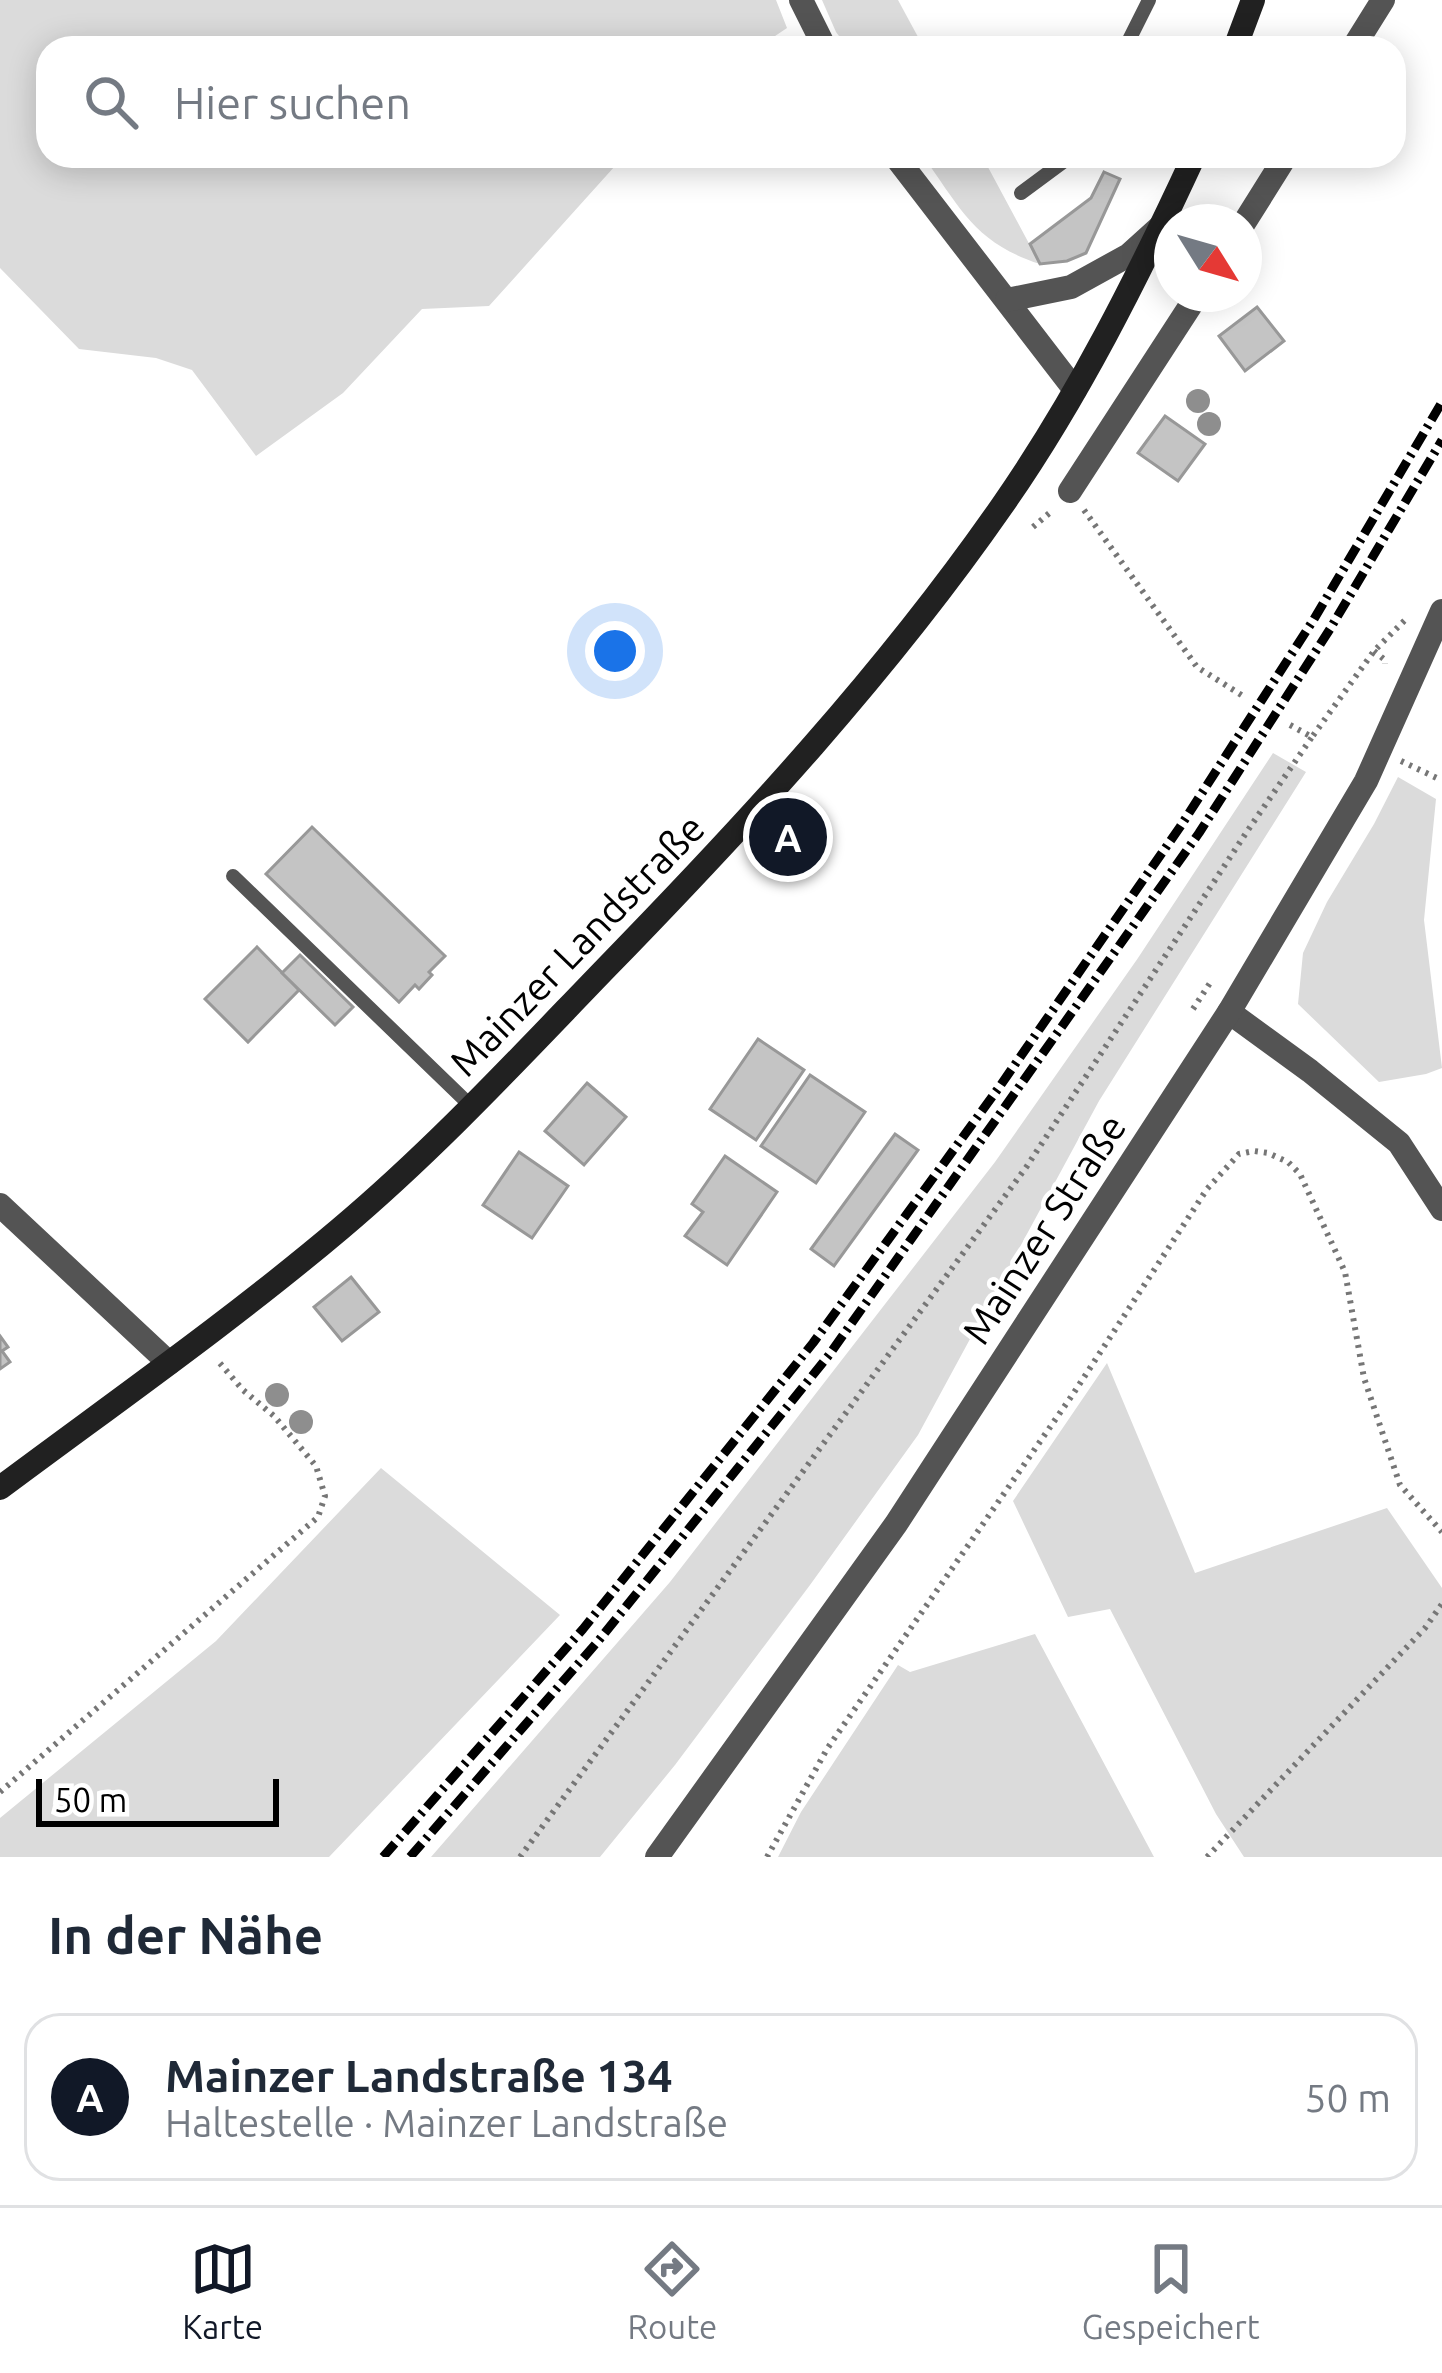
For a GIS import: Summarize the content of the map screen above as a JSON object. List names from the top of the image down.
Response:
{
  "streets": {
    "main road": ["Mainzer Landstraße"],
    "street": ["Mainzer Straße"]
  },
  "scale_bar": "50 m",
  "north": "bottom right",
  "page": {
    "search": "Hier suchen",
    "pins": "A",
    "scale": "50 m",
    "heading": "In der Nähe",
    "list": [
      {
        "mark": "A",
        "name": "Mainzer Landstraße 134",
        "note": "Haltestelle · Mainzer Landstraße",
        "value": "50 m"
      }
    ],
    "nav": ["Karte", "Route", "Gespeichert"]
  }
}
